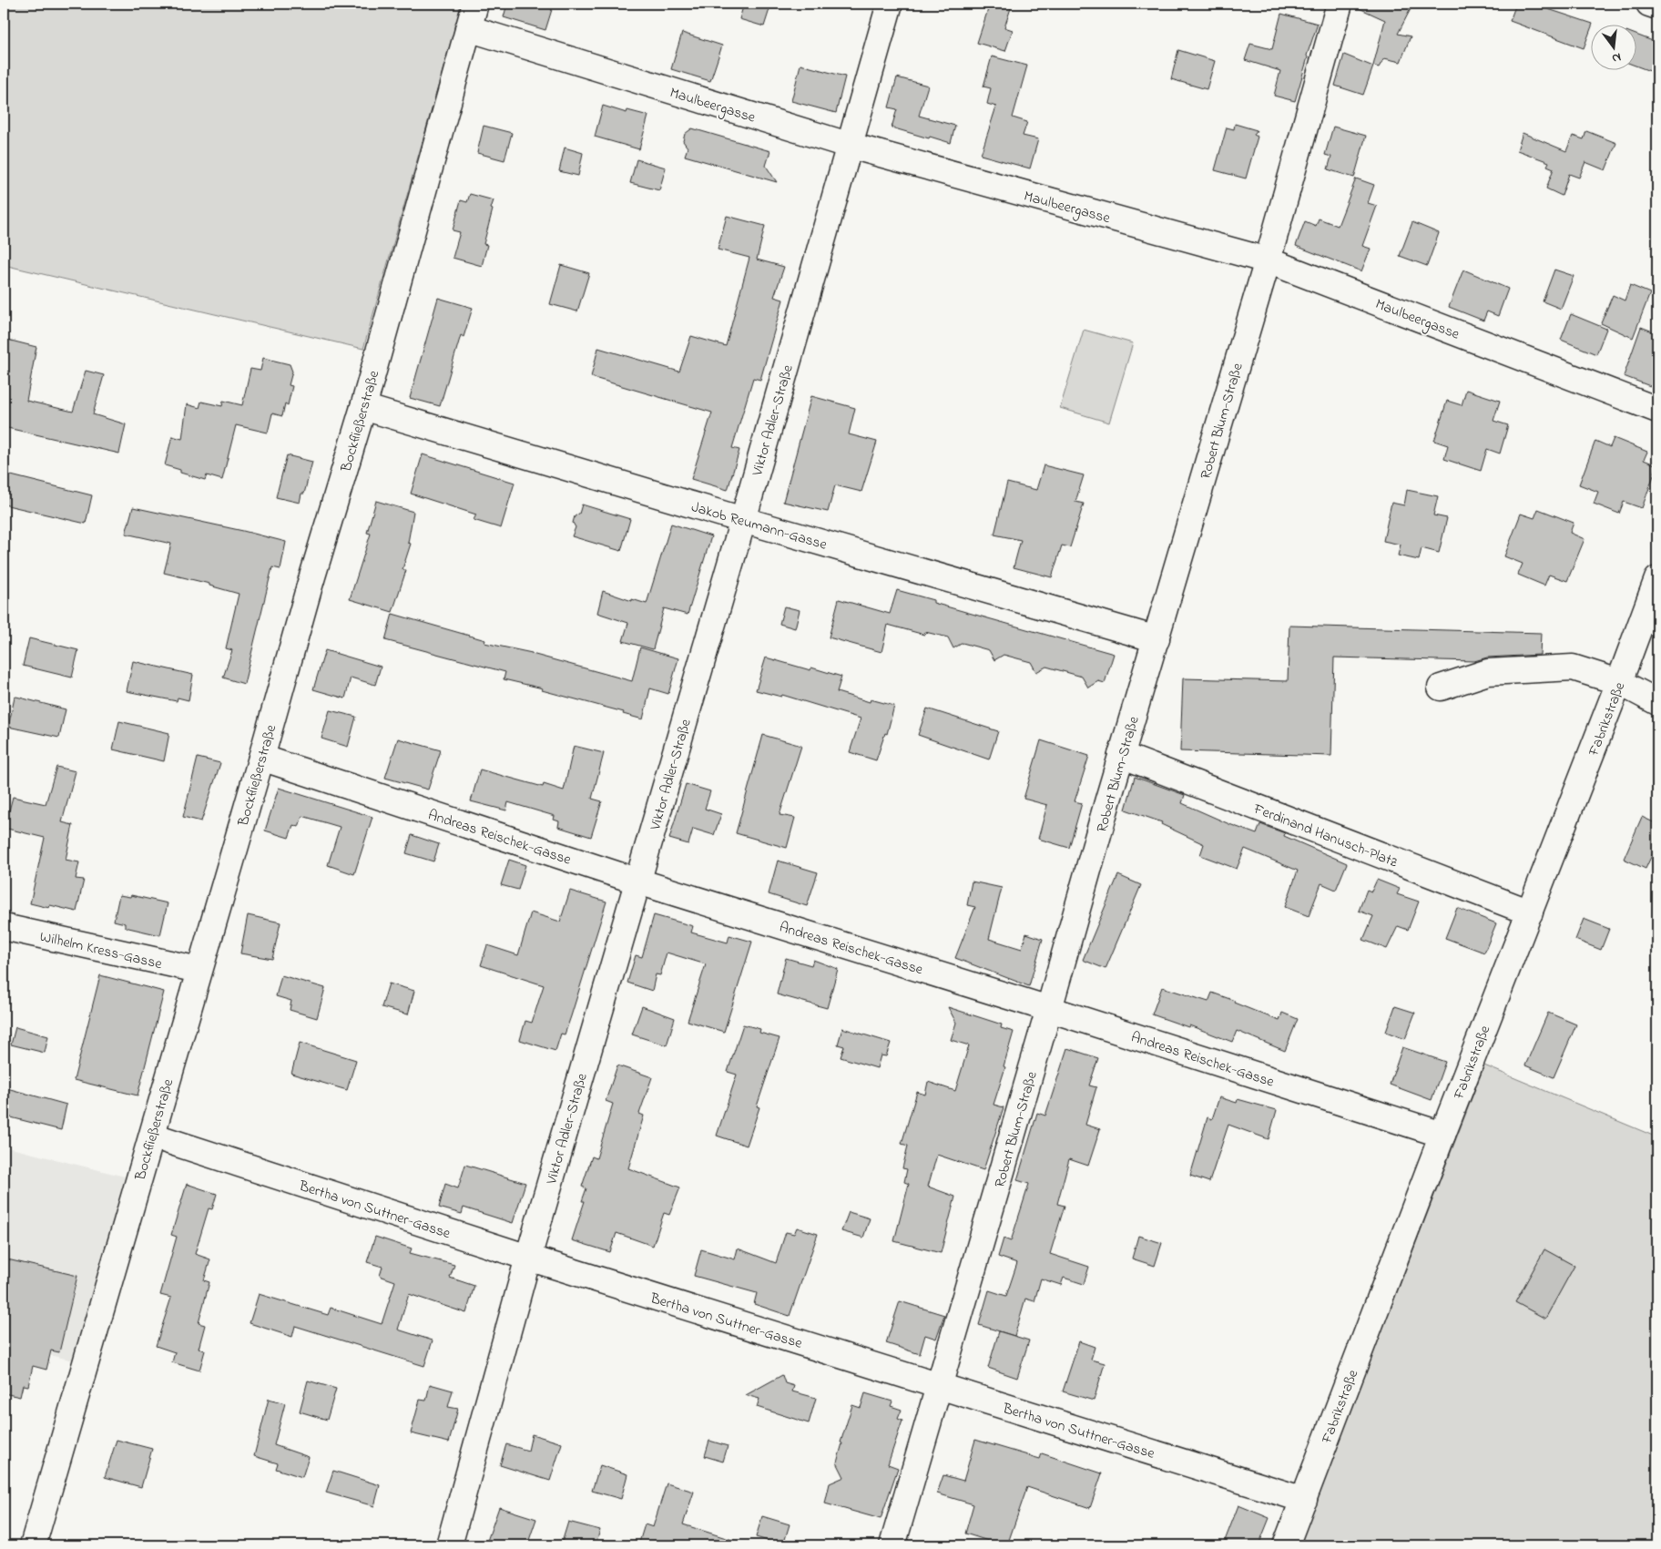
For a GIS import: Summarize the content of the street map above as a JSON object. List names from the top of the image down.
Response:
{
  "streets": {
    "street": [
      "Maulbeergasse",
      "Viktor Adler-Straße",
      "Bockfließerstraße",
      "Robert Blum-Straße",
      "Jakob Reumann-Gasse",
      "Fabrikstraße",
      "Ferdinand Hanusch-Platz",
      "Andreas Reischek-Gasse",
      "Wilhelm Kress-Gasse",
      "Bertha von Suttner-Gasse"
    ]
  },
  "crossings": [
    ["Maulbeergasse", "Viktor Adler-Straße"],
    ["Maulbeergasse", "Bockfließerstraße"],
    ["Maulbeergasse", "Robert Blum-Straße"],
    ["Viktor Adler-Straße", "Jakob Reumann-Gasse"],
    ["Viktor Adler-Straße", "Andreas Reischek-Gasse"],
    ["Viktor Adler-Straße", "Bertha von Suttner-Gasse"],
    ["Bockfließerstraße", "Jakob Reumann-Gasse"],
    ["Bockfließerstraße", "Andreas Reischek-Gasse"],
    ["Bockfließerstraße", "Wilhelm Kress-Gasse"],
    ["Bockfließerstraße", "Bertha von Suttner-Gasse"],
    ["Robert Blum-Straße", "Jakob Reumann-Gasse"],
    ["Robert Blum-Straße", "Ferdinand Hanusch-Platz"],
    ["Robert Blum-Straße", "Andreas Reischek-Gasse"],
    ["Robert Blum-Straße", "Bertha von Suttner-Gasse"],
    ["Fabrikstraße", "Ferdinand Hanusch-Platz"],
    ["Fabrikstraße", "Andreas Reischek-Gasse"],
    ["Fabrikstraße", "Bertha von Suttner-Gasse"]
  ],
  "north": "bottom"
}
